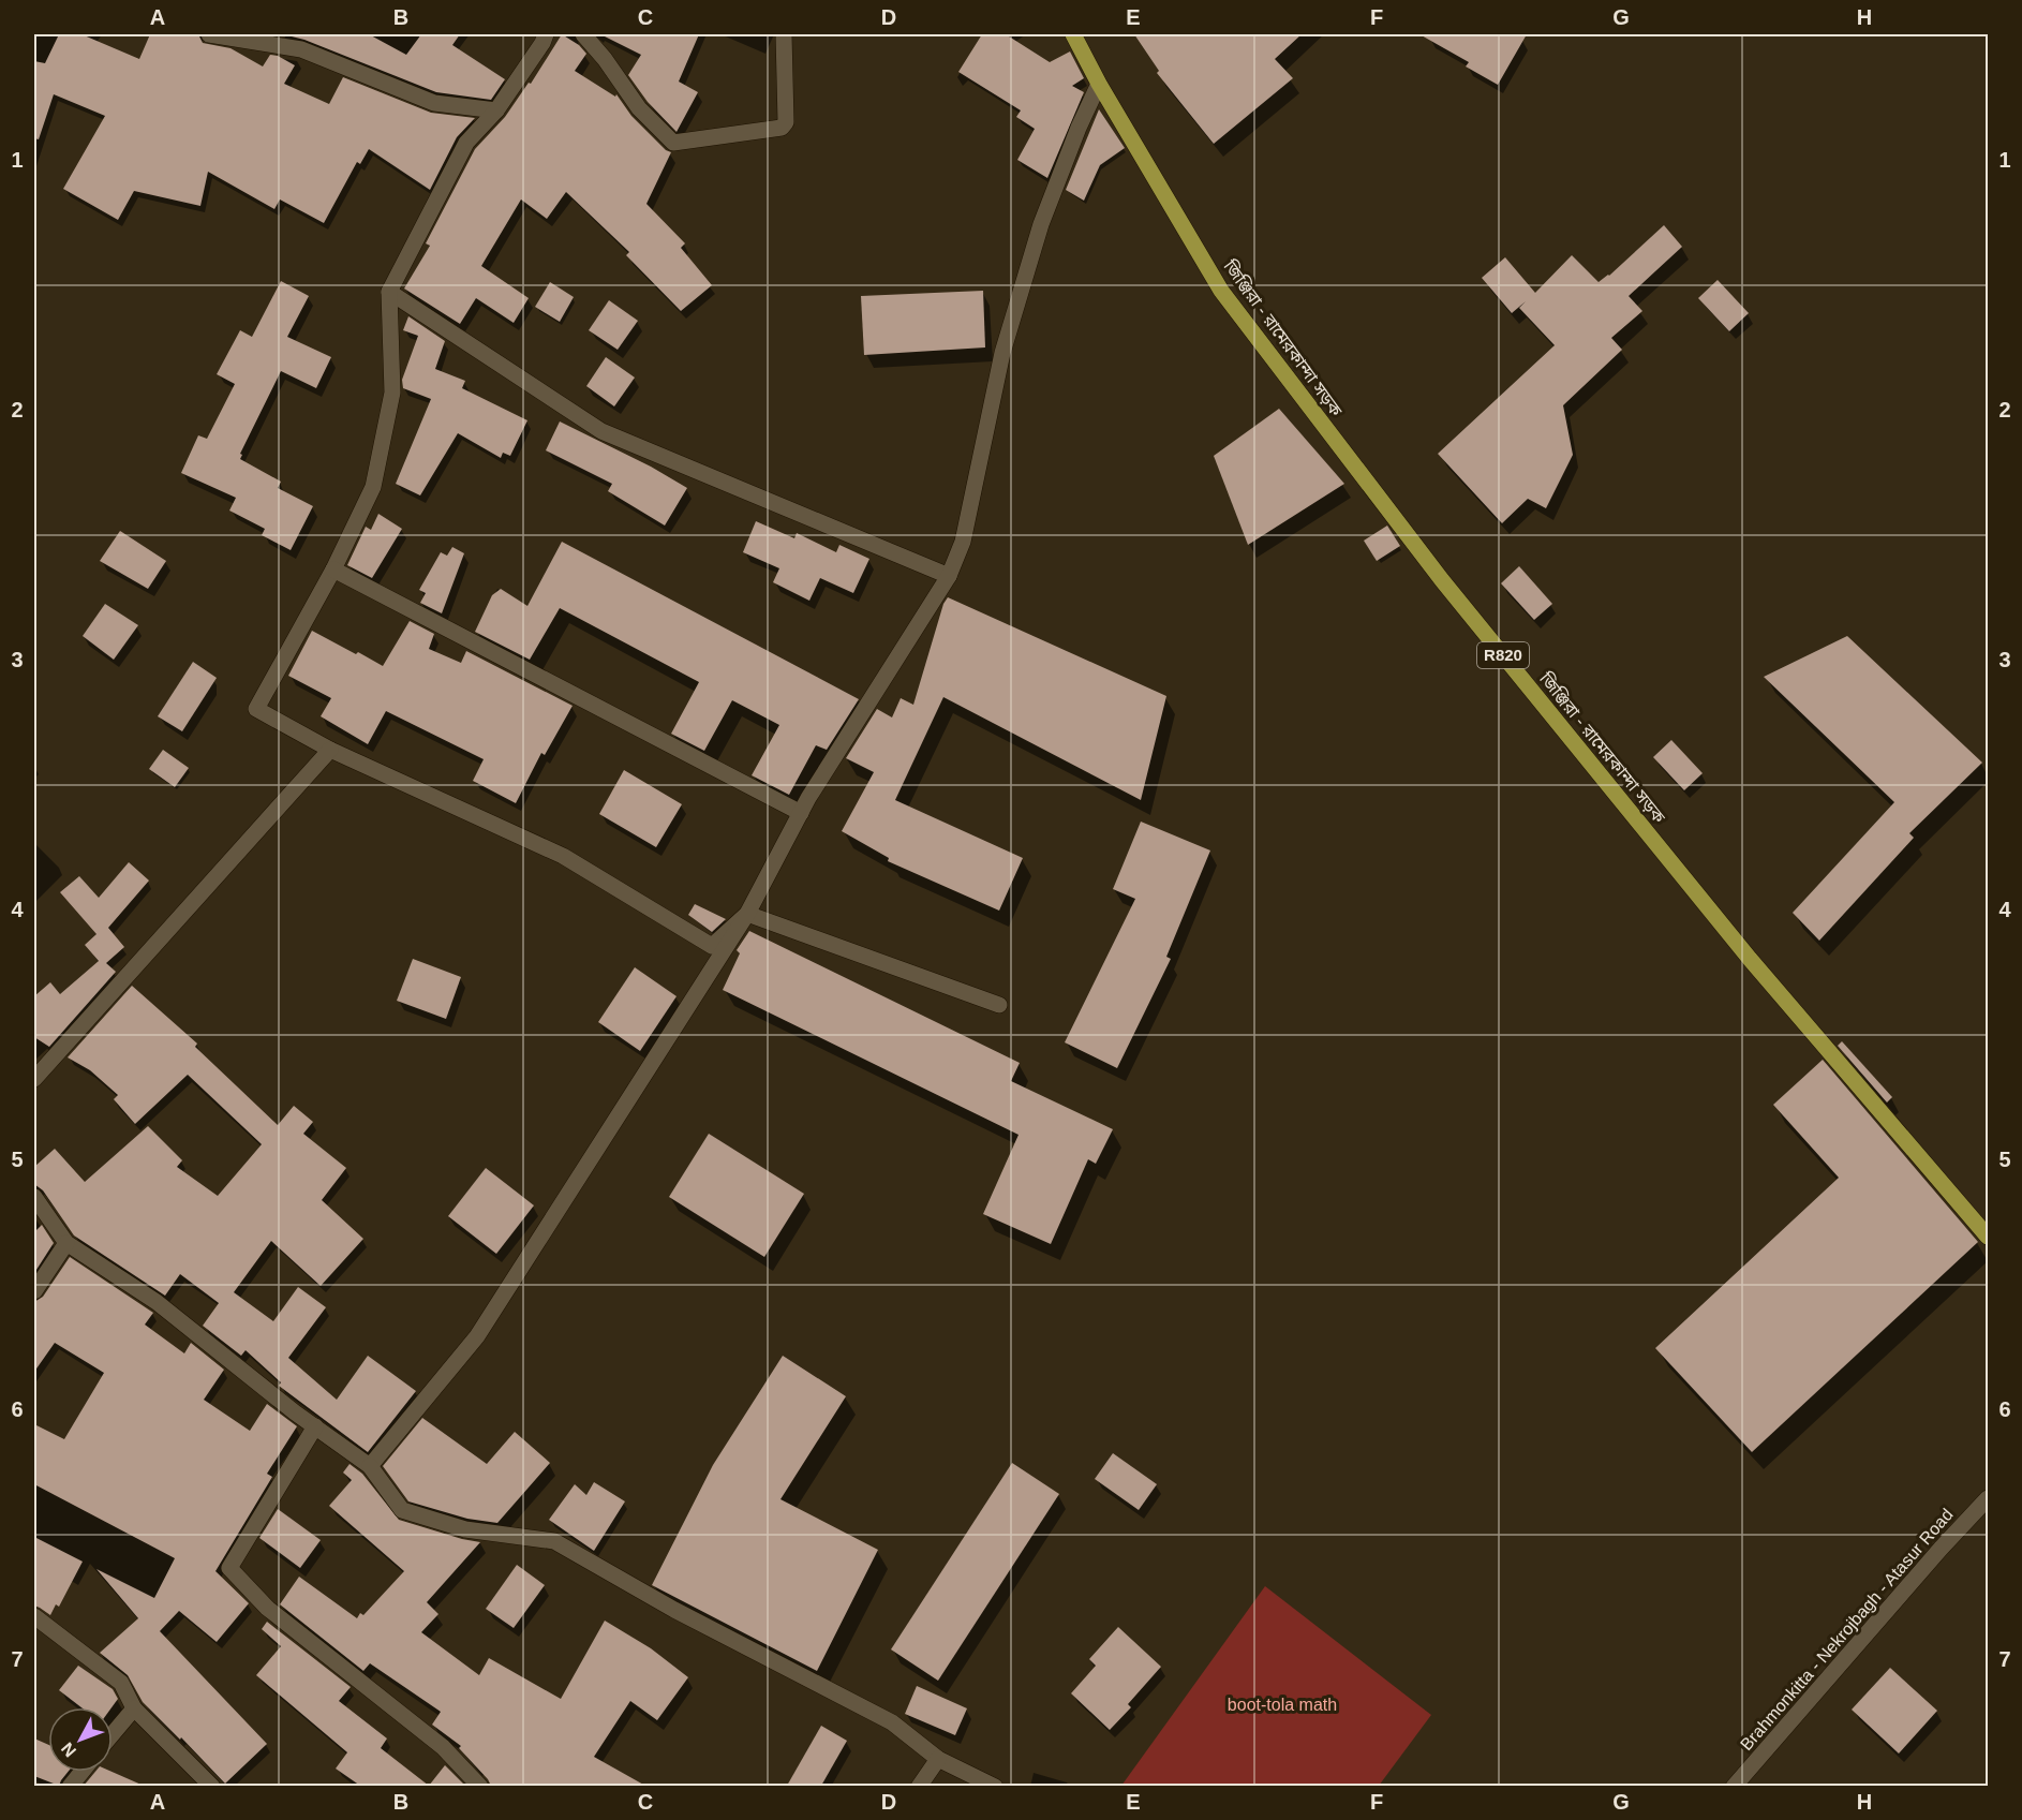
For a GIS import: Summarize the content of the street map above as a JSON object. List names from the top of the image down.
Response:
{
  "streets": {
    "main road": ["জিঞ্জিরা - রামেরকান্দা সড়ক", "R820"],
    "street": ["Brahmonkitta - Nekrojbagh - Atasur Road"]
  },
  "parks": ["boot-tola math"],
  "north": "bottom left",
  "grid": {
    "columns": [
      "A",
      "B",
      "C",
      "D",
      "E",
      "F",
      "G",
      "H"
    ],
    "rows": [
      "1",
      "2",
      "3",
      "4",
      "5",
      "6",
      "7"
    ]
  }
}
